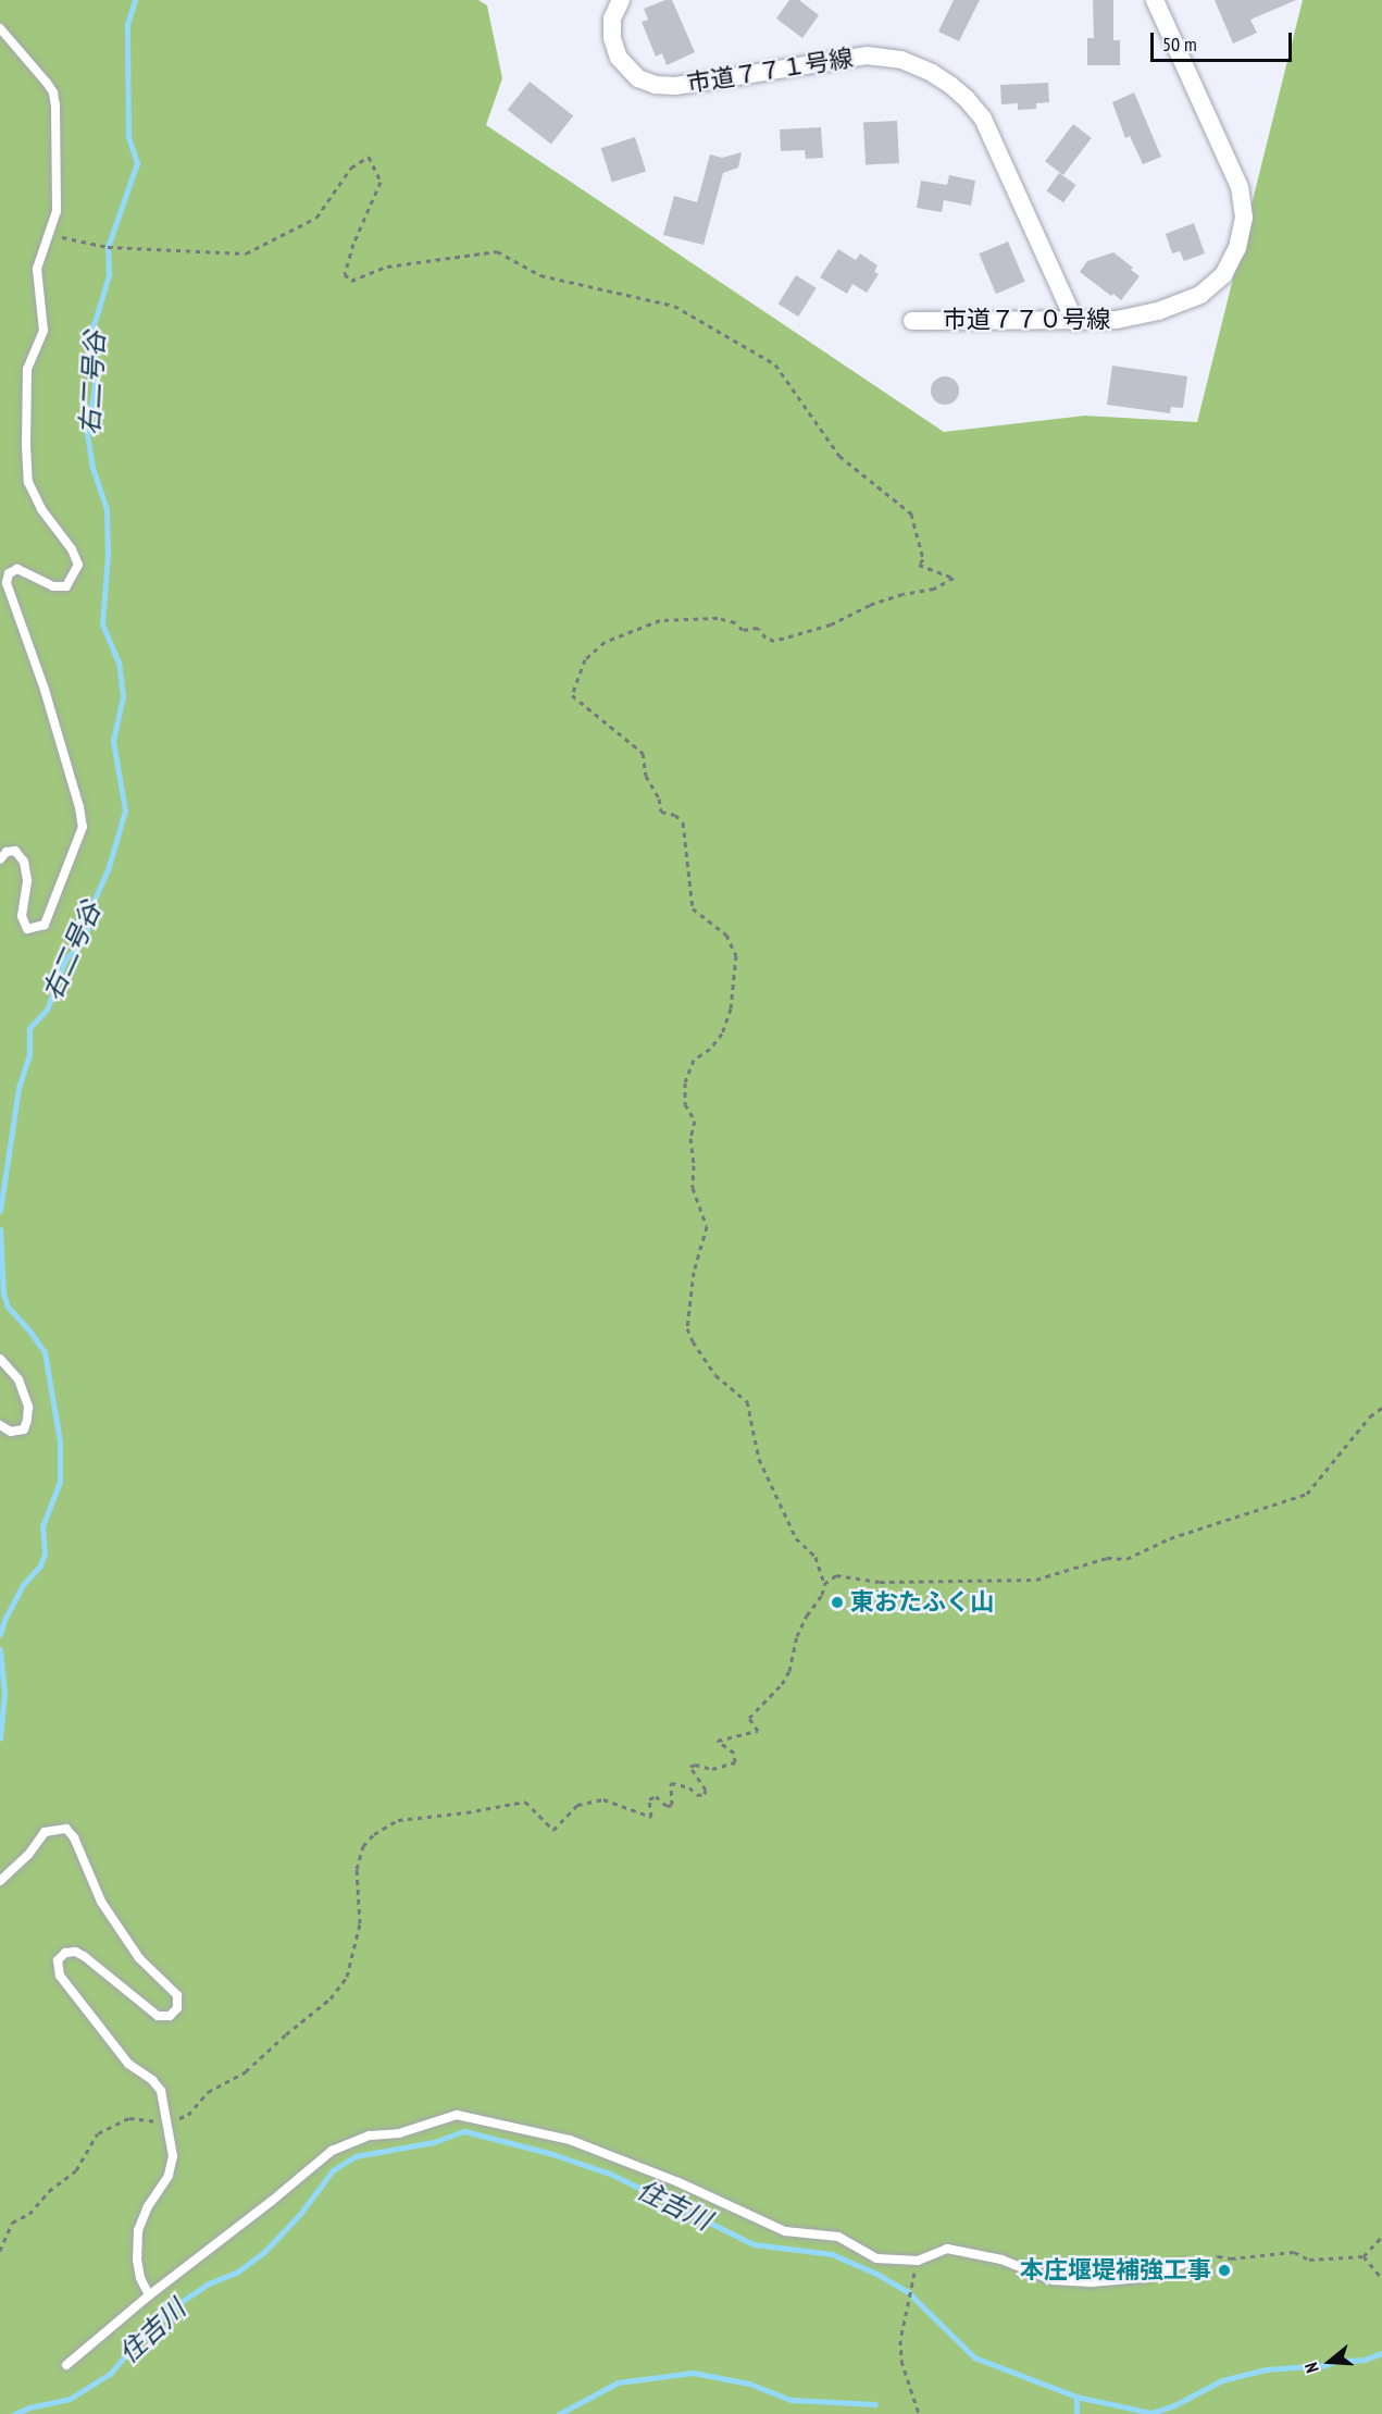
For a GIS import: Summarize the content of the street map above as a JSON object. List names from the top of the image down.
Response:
{
  "streets": {
    "street": ["市道７７１号線", "市道７７０号線"]
  },
  "crossings": [
    ["市道７７１号線", "市道７７０号線"]
  ],
  "water": ["右二号谷", "住吉川"],
  "places": ["東おたふく山", "本庄堰堤補強工事"],
  "scale_bar": "50 m",
  "north": "left"
}
